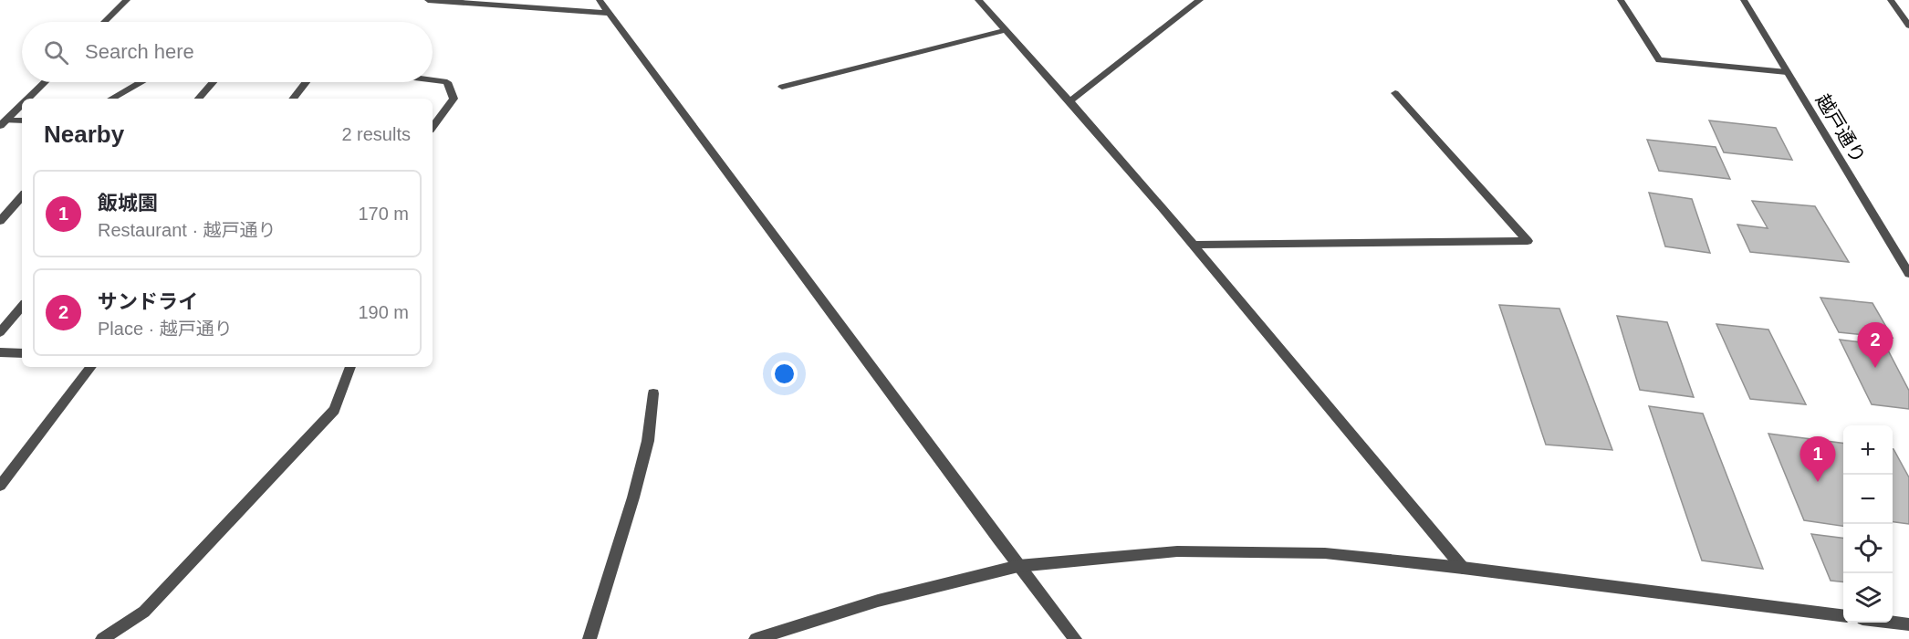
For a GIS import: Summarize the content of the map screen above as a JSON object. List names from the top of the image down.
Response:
{
  "streets": {
    "street": ["越戸通り"]
  },
  "page": {
    "search": "Search here",
    "heading": ["Nearby", "2 results"],
    "list": [
      {
        "mark": "1",
        "name": "飯城園",
        "note": "Restaurant · 越戸通り",
        "value": "170 m"
      },
      {
        "mark": "2",
        "name": "サンドライ",
        "note": "Place · 越戸通り",
        "value": "190 m"
      }
    ],
    "pins": ["2", "1"],
    "map_buttons": ["+", "−"]
  }
}
